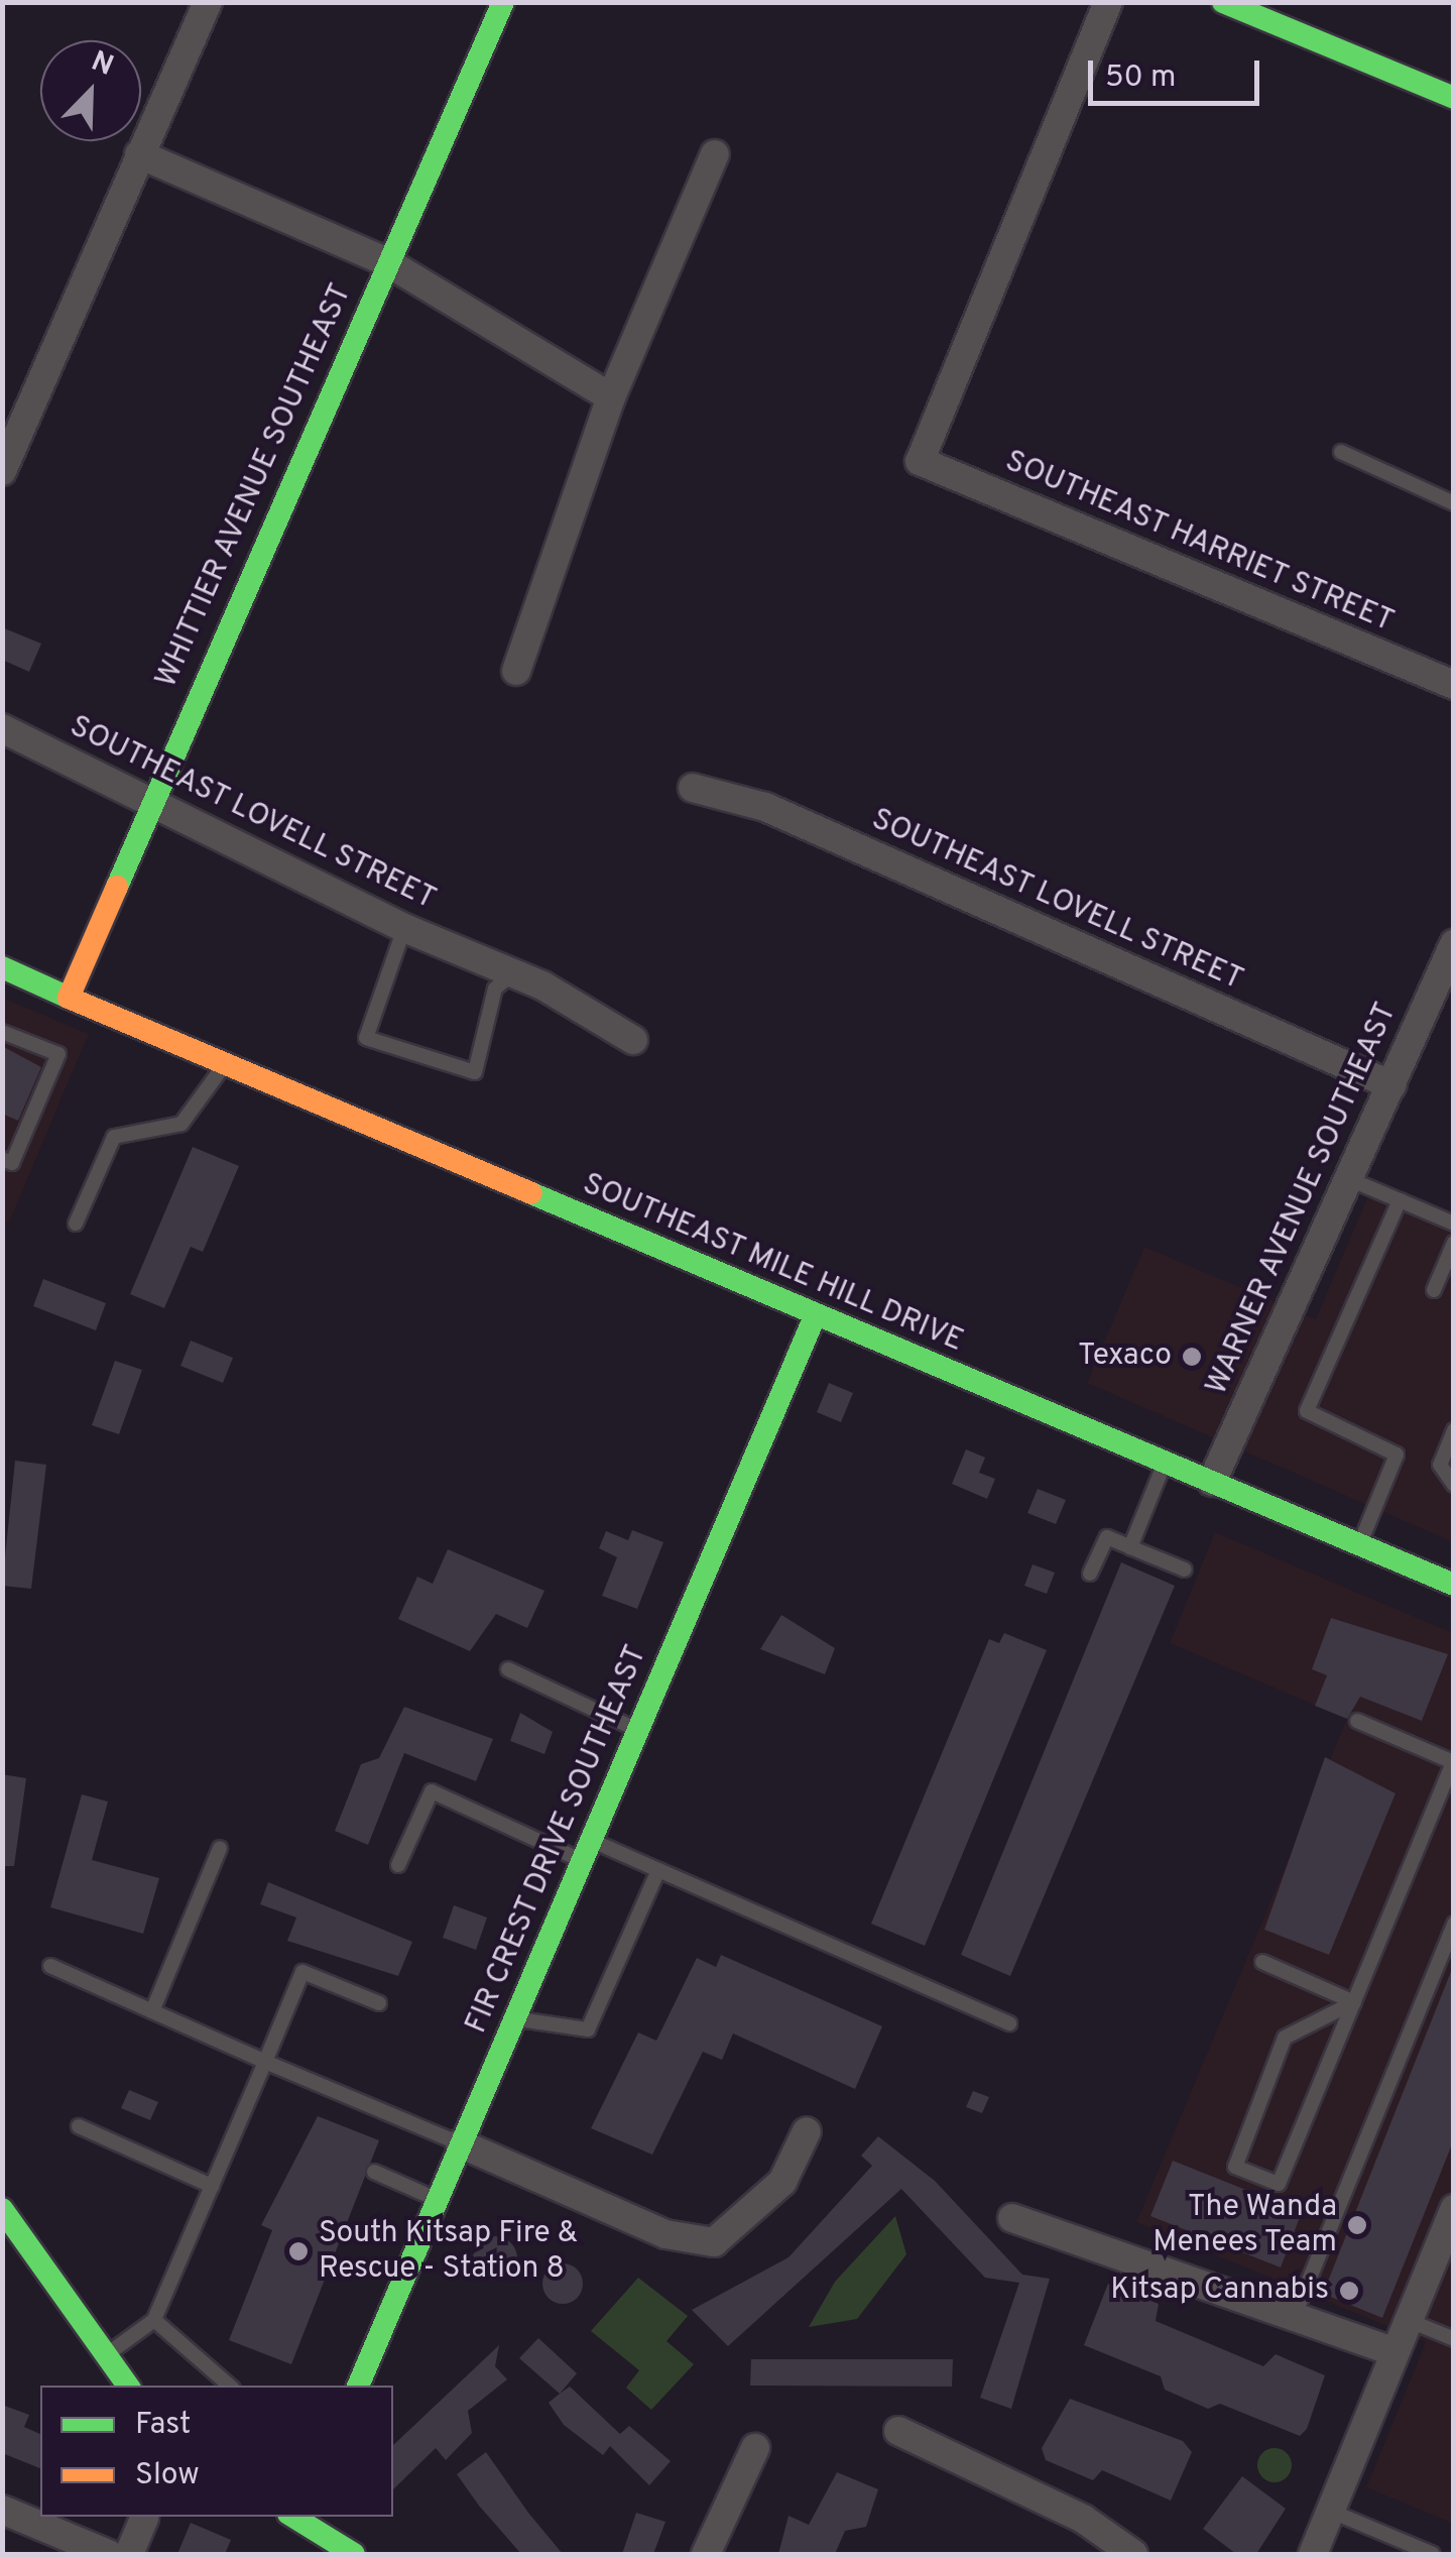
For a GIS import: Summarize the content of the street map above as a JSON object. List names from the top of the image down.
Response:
{
  "streets": {
    "street": [
      "WHITTIER AVENUE SOUTHEAST",
      "SOUTHEAST HARRIET STREET",
      "SOUTHEAST LOVELL STREET",
      "WARNER AVENUE SOUTHEAST",
      "SOUTHEAST MILE HILL DRIVE",
      "FIR CREST DRIVE SOUTHEAST"
    ]
  },
  "crossings": [
    ["WHITTIER AVENUE SOUTHEAST", "SOUTHEAST LOVELL STREET"],
    ["WHITTIER AVENUE SOUTHEAST", "SOUTHEAST MILE HILL DRIVE"],
    ["SOUTHEAST LOVELL STREET", "WARNER AVENUE SOUTHEAST"],
    ["WARNER AVENUE SOUTHEAST", "SOUTHEAST MILE HILL DRIVE"],
    ["SOUTHEAST MILE HILL DRIVE", "FIR CREST DRIVE SOUTHEAST"]
  ],
  "places": [
    "Texaco",
    "The Wanda Menees Team",
    "South Kitsap Fire & Rescue - Station 8",
    "Kitsap Cannabis"
  ],
  "legend": ["Fast", "Slow"],
  "scale_bar": "50 m",
  "north": "top right"
}
